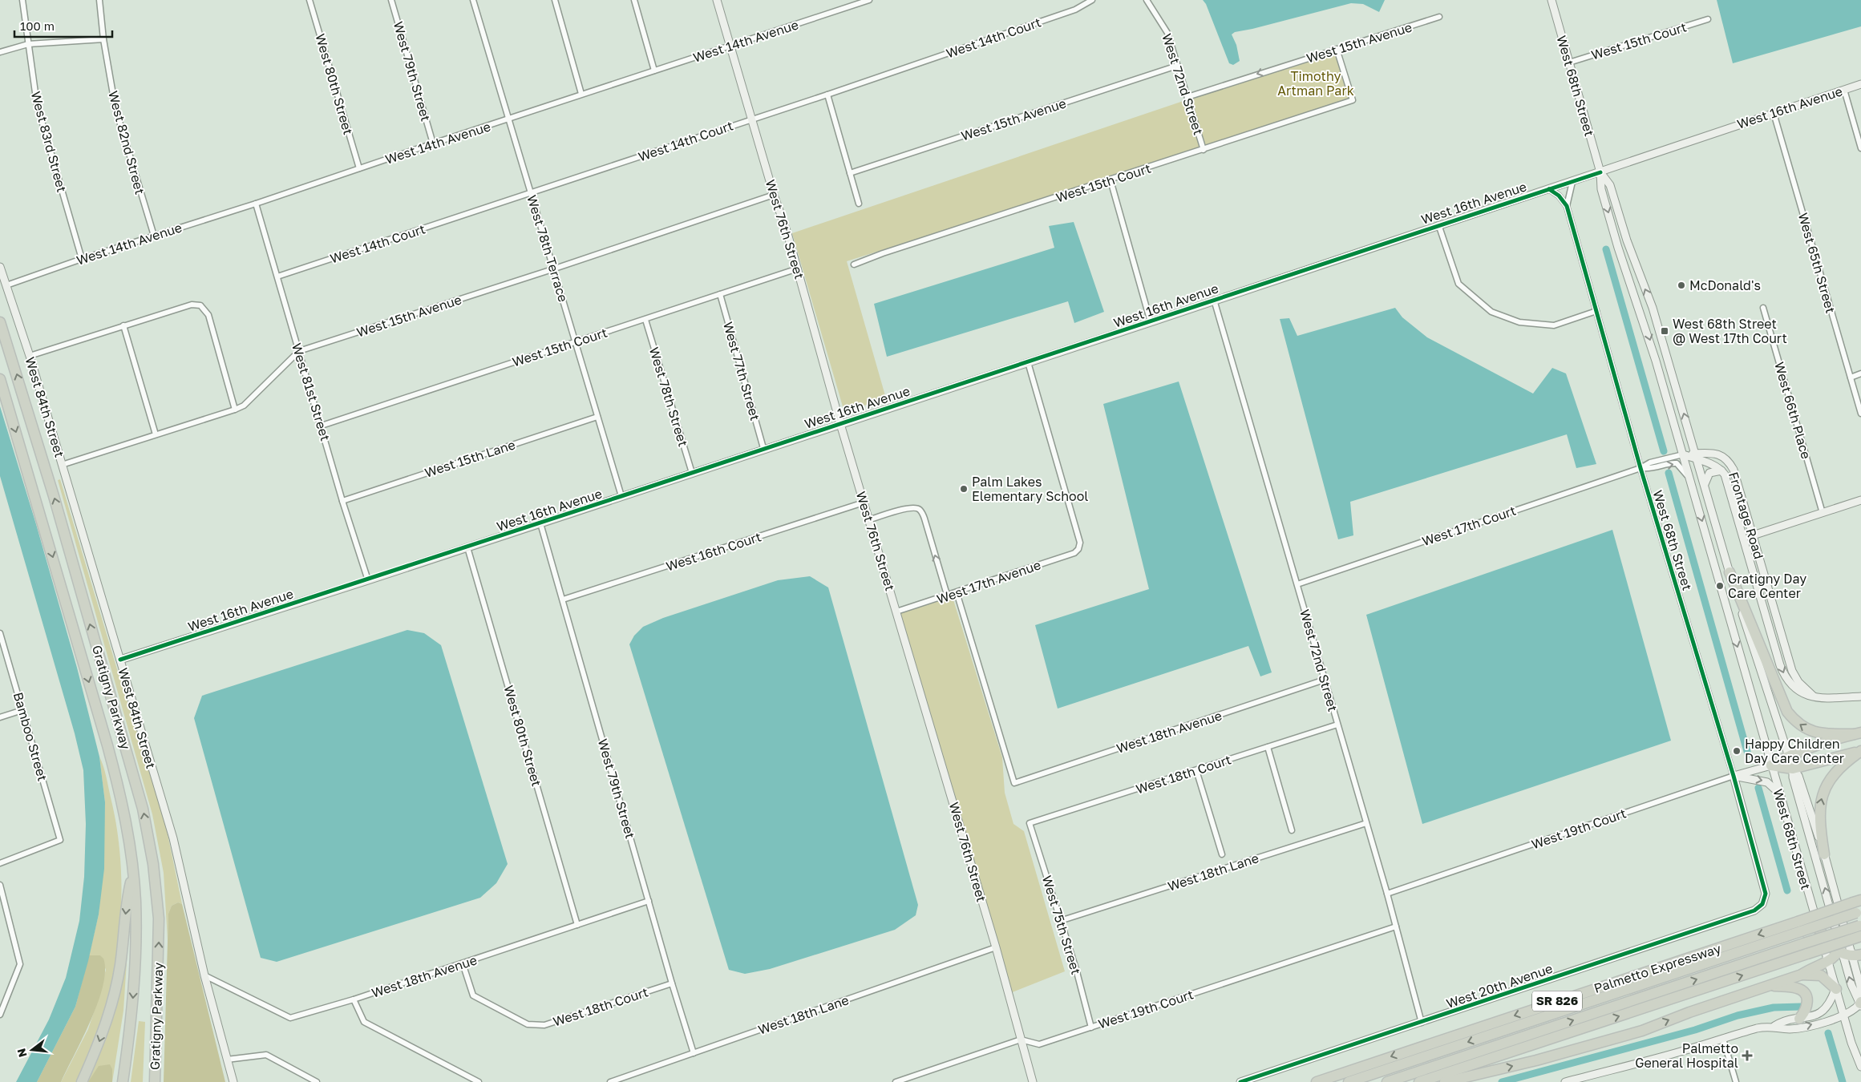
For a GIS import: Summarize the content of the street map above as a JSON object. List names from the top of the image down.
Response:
{
  "streets": {
    "highway": ["Gratigny Parkway", "Palmetto Expressway", "SR 826"],
    "street": [
      "West 14th Court",
      "West 14th Avenue",
      "West 15th Court",
      "West 15th Avenue",
      "West 79th Street",
      "West 80th Street",
      "West 72nd Street",
      "West 68th Street",
      "West 16th Avenue",
      "West 83rd Street",
      "West 82nd Street",
      "West 76th Street",
      "West 78th Terrace",
      "West 65th Street",
      "West 77th Street",
      "West 81st Street",
      "West 78th Street",
      "West 84th Street",
      "West 66th Place",
      "West 15th Lane",
      "Frontage Road",
      "West 17th Court",
      "West 16th Court",
      "West 17th Avenue",
      "West 18th Avenue",
      "Bamboo Street",
      "West 18th Court",
      "West 19th Court",
      "West 18th Lane",
      "West 75th Street",
      "West 20th Avenue"
    ]
  },
  "crossings": [
    ["West 14th Court", "West 76th Street"],
    ["West 14th Court", "West 78th Terrace"],
    ["West 14th Court", "West 81st Street"],
    ["West 14th Avenue", "West 79th Street"],
    ["West 14th Avenue", "West 80th Street"],
    ["West 14th Avenue", "West 83rd Street"],
    ["West 14th Avenue", "West 82nd Street"],
    ["West 14th Avenue", "West 76th Street"],
    ["West 14th Avenue", "West 78th Terrace"],
    ["West 14th Avenue", "West 81st Street"],
    ["West 14th Avenue", "West 84th Street"],
    ["West 15th Court", "West 15th Avenue"],
    ["West 15th Court", "West 72nd Street"],
    ["West 15th Court", "West 68th Street"],
    ["West 15th Court", "West 76th Street"],
    ["West 15th Court", "West 78th Terrace"],
    ["West 15th Court", "West 77th Street"],
    ["West 15th Court", "West 81st Street"],
    ["West 15th Court", "West 78th Street"],
    ["West 15th Avenue", "West 72nd Street"],
    ["West 15th Avenue", "West 76th Street"],
    ["West 15th Avenue", "West 78th Terrace"],
    ["West 15th Avenue", "West 81st Street"],
    ["West 15th Avenue", "West 84th Street"],
    ["West 79th Street", "West 16th Avenue"],
    ["West 79th Street", "West 16th Court"],
    ["West 79th Street", "West 18th Avenue"],
    ["West 79th Street", "West 18th Court"],
    ["West 79th Street", "West 18th Lane"],
    ["West 80th Street", "West 16th Avenue"],
    ["West 80th Street", "West 18th Avenue"],
    ["West 72nd Street", "West 16th Avenue"],
    ["West 72nd Street", "West 17th Court"],
    ["West 72nd Street", "West 18th Avenue"],
    ["West 72nd Street", "West 18th Court"],
    ["West 72nd Street", "West 19th Court"],
    ["West 72nd Street", "West 18th Lane"],
    ["West 72nd Street", "West 20th Avenue"],
    ["West 68th Street", "West 16th Avenue"],
    ["West 68th Street", "Frontage Road"],
    ["West 68th Street", "West 17th Court"],
    ["West 68th Street", "West 19th Court"],
    ["West 68th Street", "West 20th Avenue"],
    ["West 16th Avenue", "West 76th Street"],
    ["West 16th Avenue", "West 78th Terrace"],
    ["West 16th Avenue", "West 65th Street"],
    ["West 16th Avenue", "West 77th Street"],
    ["West 16th Avenue", "West 81st Street"],
    ["West 16th Avenue", "West 78th Street"],
    ["West 16th Avenue", "West 84th Street"],
    ["West 16th Avenue", "West 17th Avenue"],
    ["West 76th Street", "West 16th Court"],
    ["West 76th Street", "West 17th Avenue"],
    ["West 76th Street", "West 19th Court"],
    ["West 76th Street", "West 18th Lane"],
    ["West 78th Terrace", "West 15th Lane"],
    ["West 81st Street", "West 15th Lane"],
    ["West 84th Street", "West 18th Avenue"],
    ["West 17th Avenue", "West 18th Avenue"],
    ["West 18th Avenue", "West 18th Court"],
    ["West 18th Court", "West 75th Street"],
    ["West 19th Court", "West 75th Street"],
    ["West 18th Lane", "West 75th Street"]
  ],
  "parks": ["Timothy Artman Park"],
  "places": {
    "other": [
      "McDonald's",
      "Palm Lakes Elementary School",
      "Gratigny Day Care Center",
      "Happy Children Day Care Center"
    ],
    "transit": ["West 68th Street @ West 17th Court"],
    "health": ["Palmetto General Hospital"]
  },
  "scale_bar": "100 m",
  "north": "left"
}
